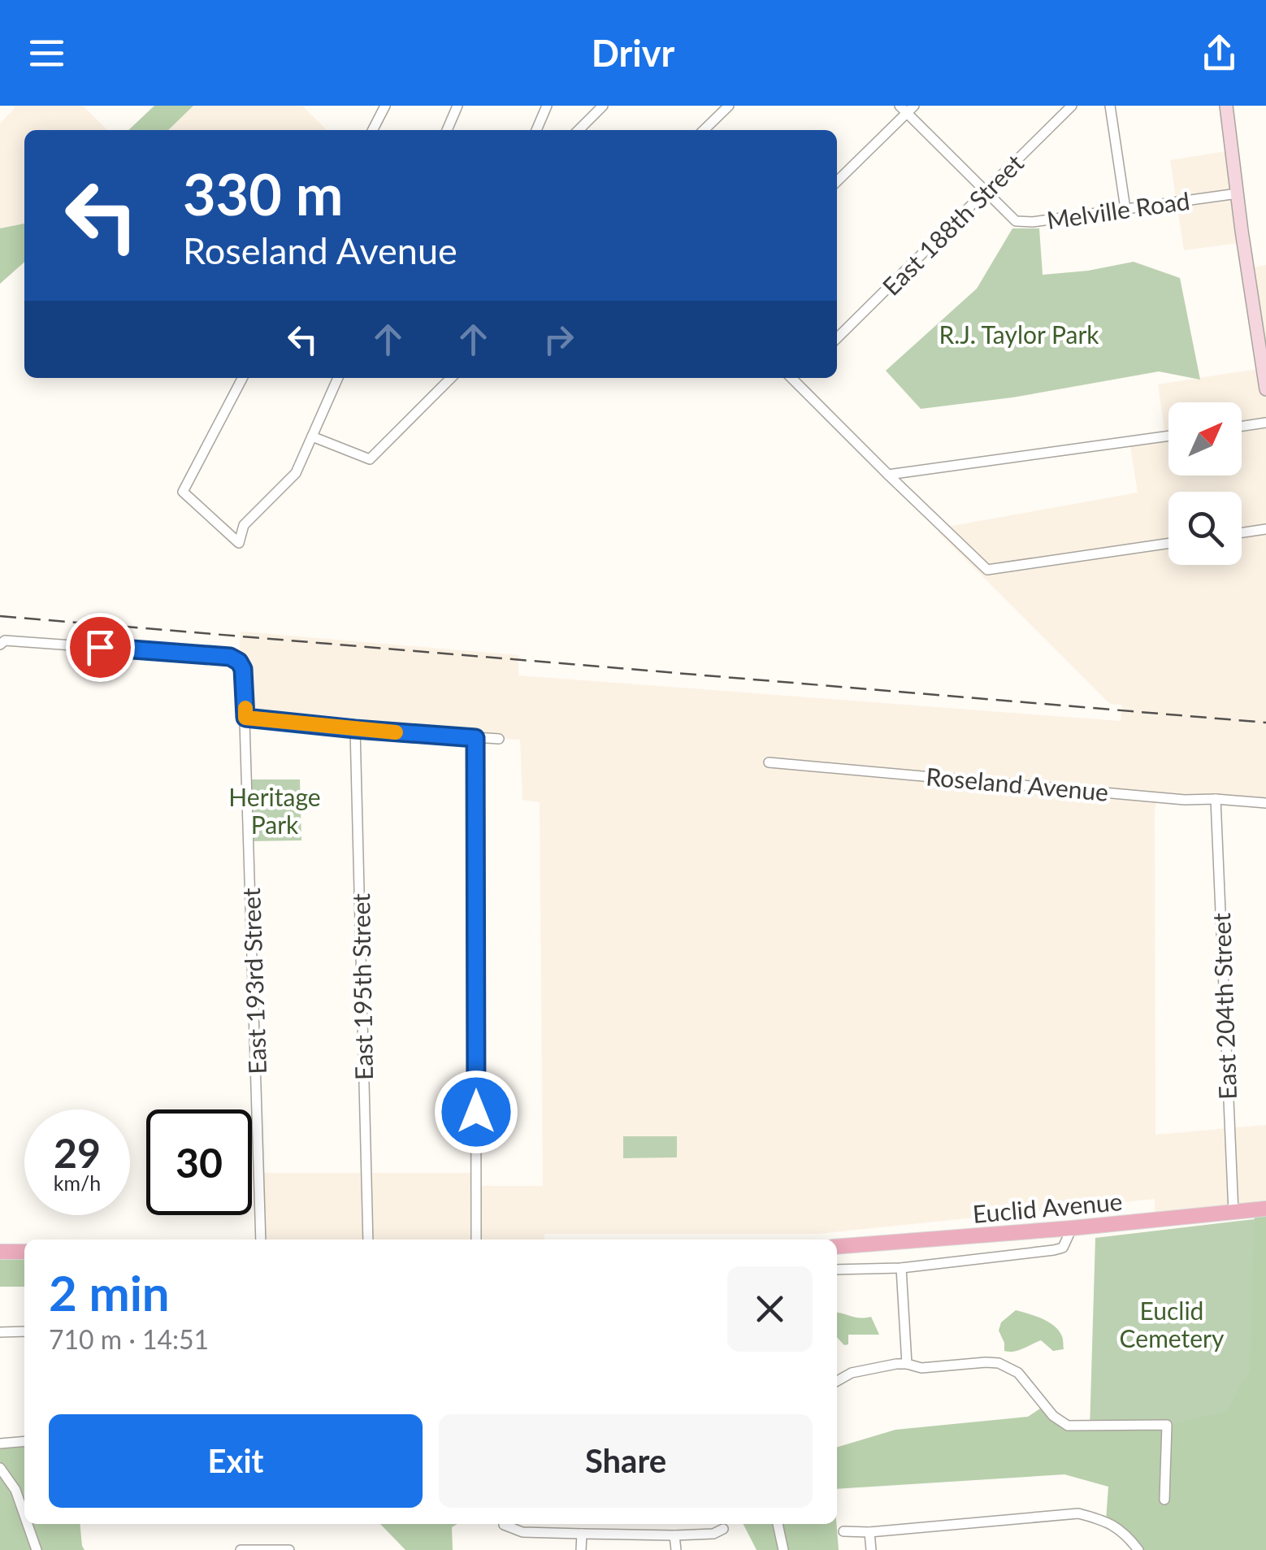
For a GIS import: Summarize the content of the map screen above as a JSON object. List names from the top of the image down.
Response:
{
  "streets": {
    "main road": ["Euclid Avenue"],
    "street": [
      "Melville Road",
      "East 188th Street",
      "Roseland Avenue",
      "East 193rd Street",
      "East 195th Street",
      "East 204th Street"
    ]
  },
  "crossings": [
    ["Melville Road", "East 188th Street"],
    ["Roseland Avenue", "East 204th Street"],
    ["East 204th Street", "Euclid Avenue"]
  ],
  "parks": ["R.J. Taylor Park", "Heritage Park", "Euclid Cemetery"],
  "north": "top right",
  "page": {
    "header": "Drivr",
    "turn": ["330 m", "Roseland Avenue"],
    "speed": "29 km/h",
    "limit": "30",
    "heading": ["2 min", "710 m · 14:51"],
    "buttons": ["Exit", "Share"]
  }
}
